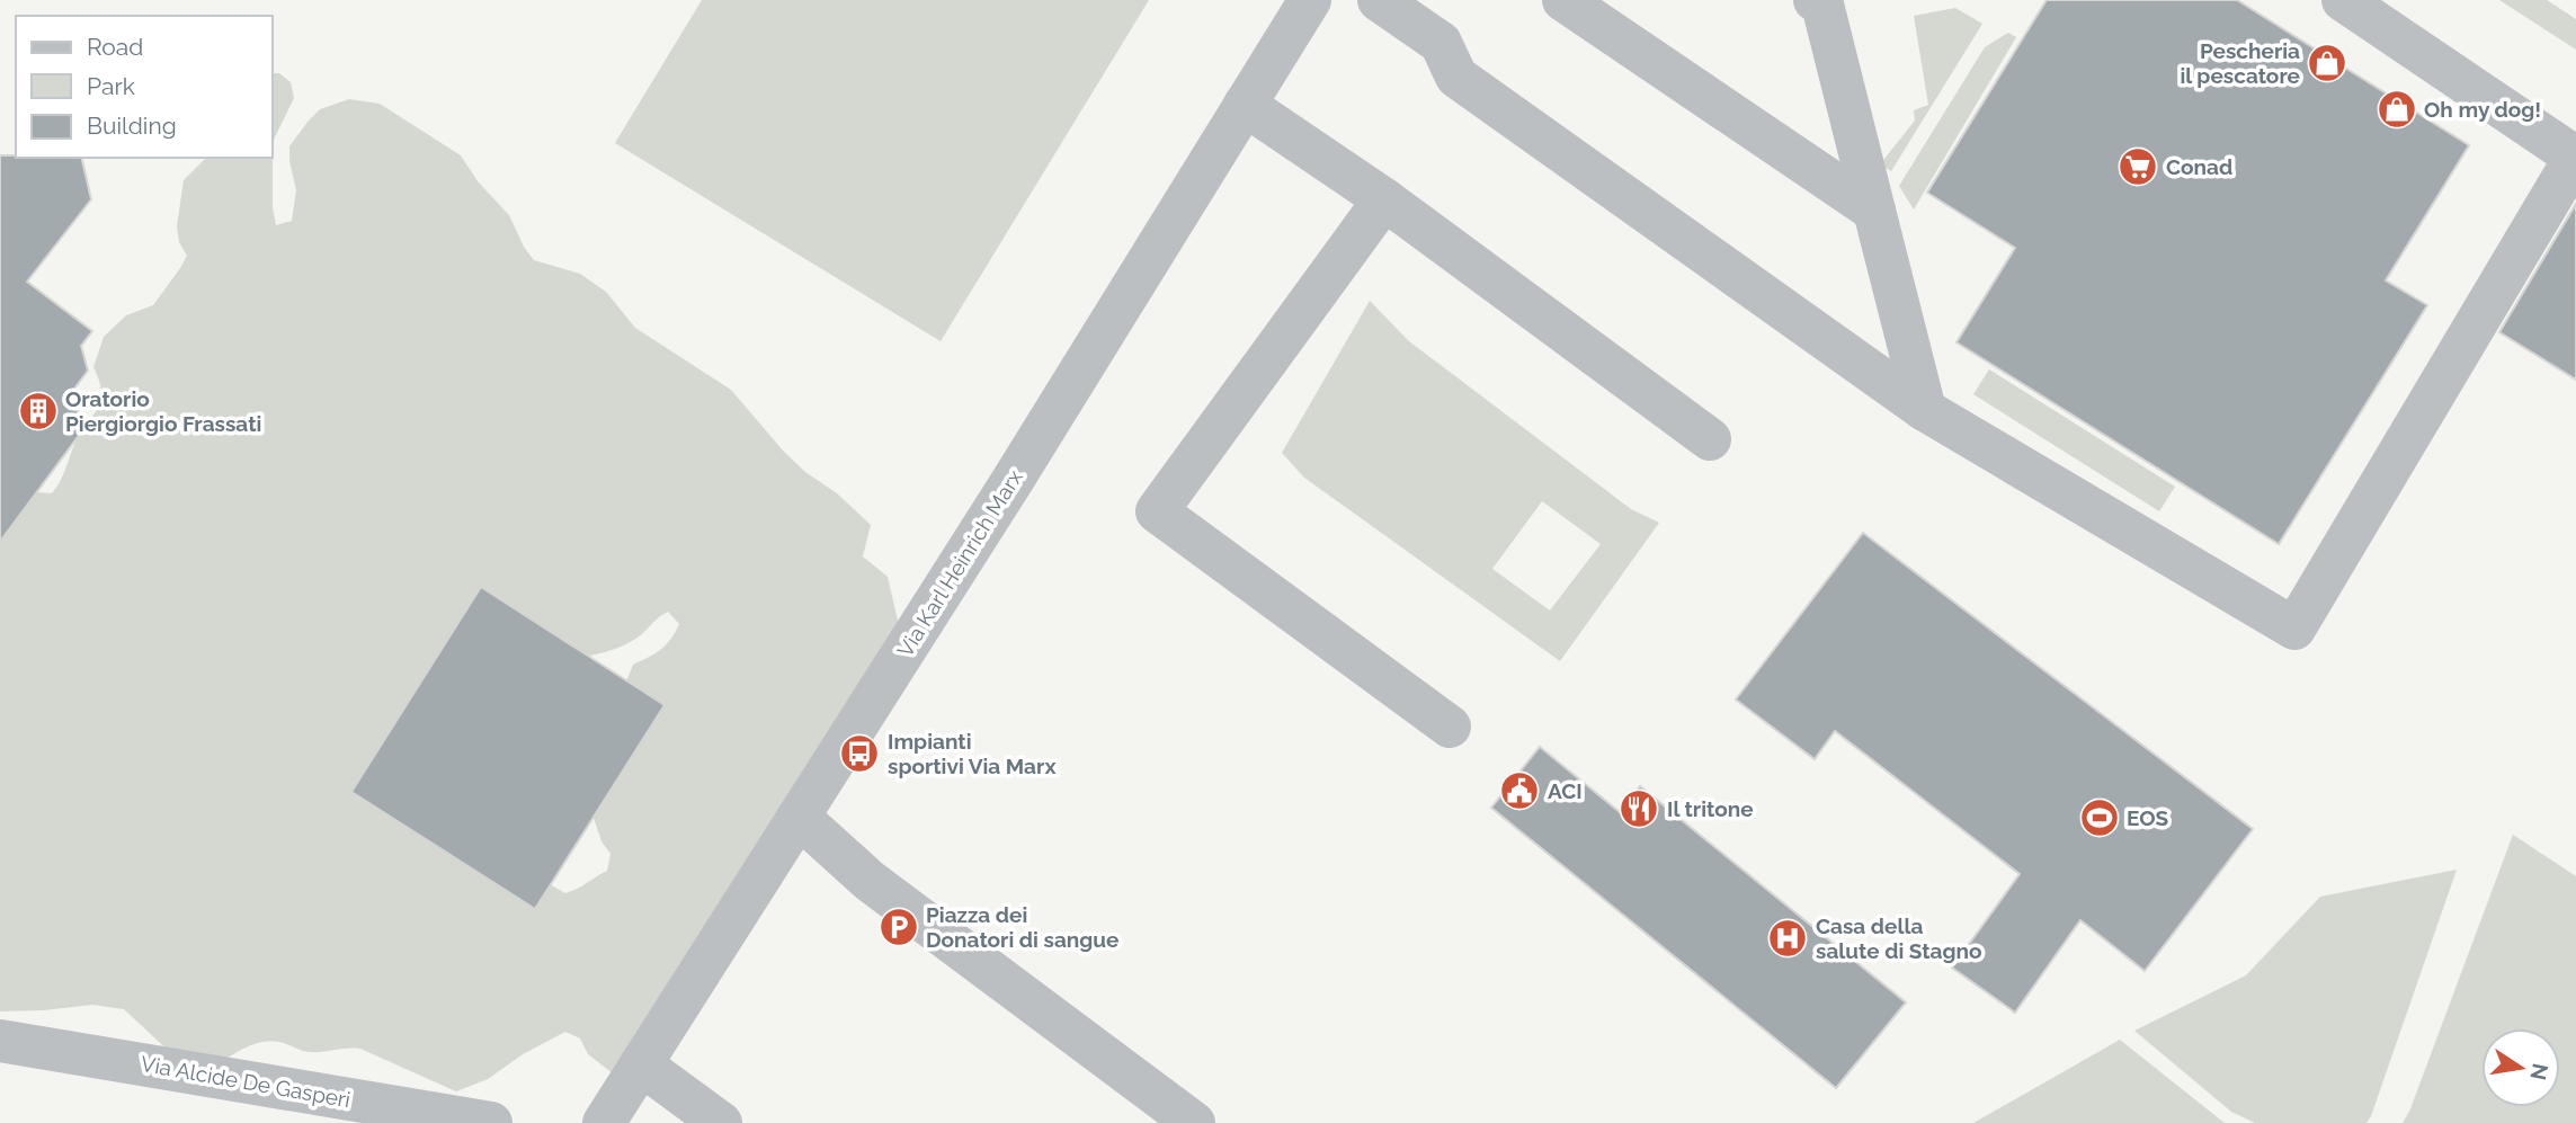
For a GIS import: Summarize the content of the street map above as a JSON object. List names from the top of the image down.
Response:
{
  "streets": {
    "street": ["Via Karl Heinrich Marx", "Via Alcide De Gasperi"]
  },
  "places": {
    "shop": ["Pescheria il pescatore", "Oh my dog!"],
    "supermarket": ["Conad"],
    "building": ["Oratorio Piergiorgio Frassati"],
    "bus stop": ["Impianti sportivi Via Marx"],
    "public building": ["ACI"],
    "restaurant": ["Il tritone"],
    "sports": ["EOS"],
    "parking": ["Piazza dei Donatori di sangue"],
    "hospital": ["Casa della salute di Stagno"]
  },
  "legend": ["Road", "Park", "Building"],
  "north": "right"
}
